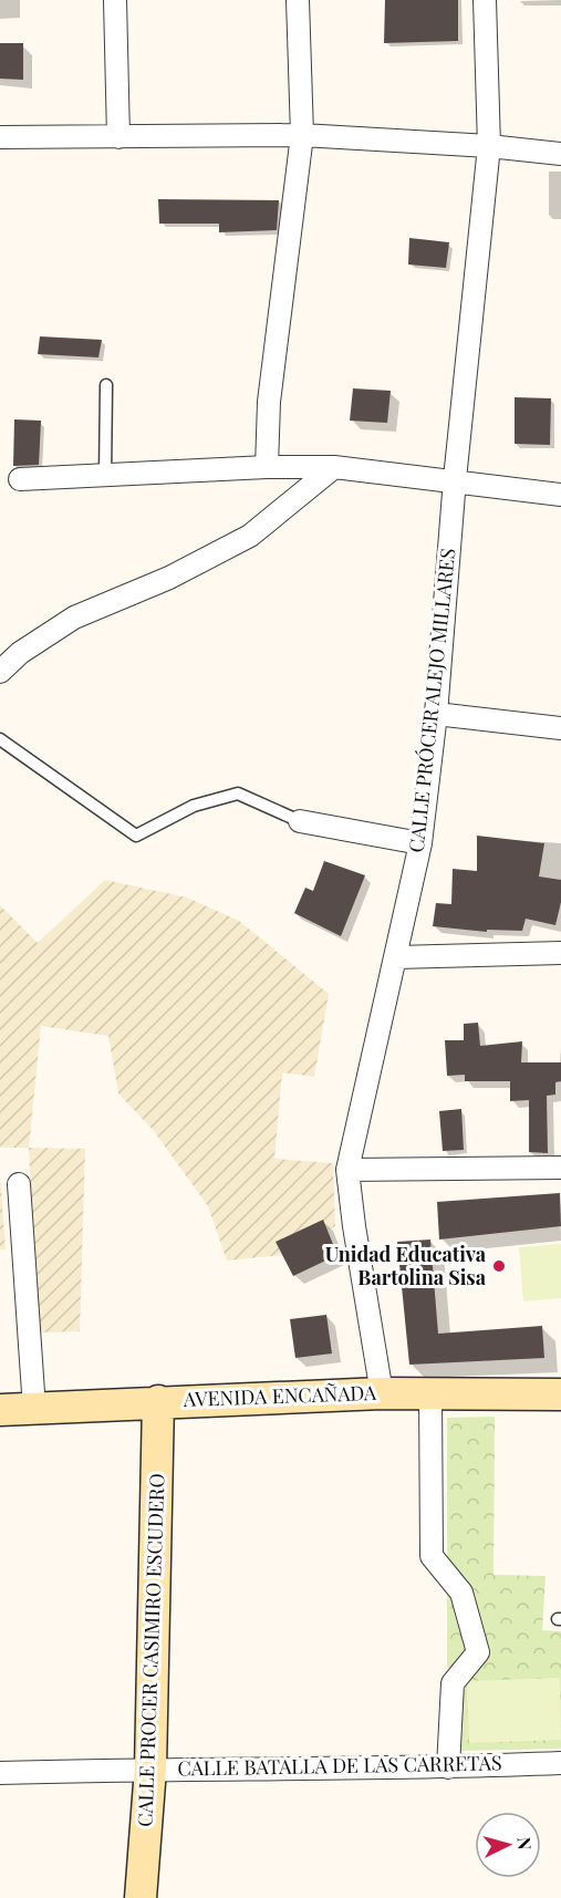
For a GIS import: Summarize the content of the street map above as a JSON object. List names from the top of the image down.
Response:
{
  "streets": {
    "main road": ["AVENIDA ENCAÑADA", "CALLE PROCER CASIMIRO ESCUDERO"],
    "street": ["CALLE PRÓCER ALEJO MILLARES", "CALLE BATALLA DE LAS CARRETAS"]
  },
  "crossings": [
    ["CALLE PRÓCER ALEJO MILLARES", "AVENIDA ENCAÑADA"],
    ["AVENIDA ENCAÑADA", "CALLE PROCER CASIMIRO ESCUDERO"],
    ["CALLE PROCER CASIMIRO ESCUDERO", "CALLE BATALLA DE LAS CARRETAS"]
  ],
  "places": ["Unidad Educativa Bartolina Sisa"],
  "north": "right"
}
